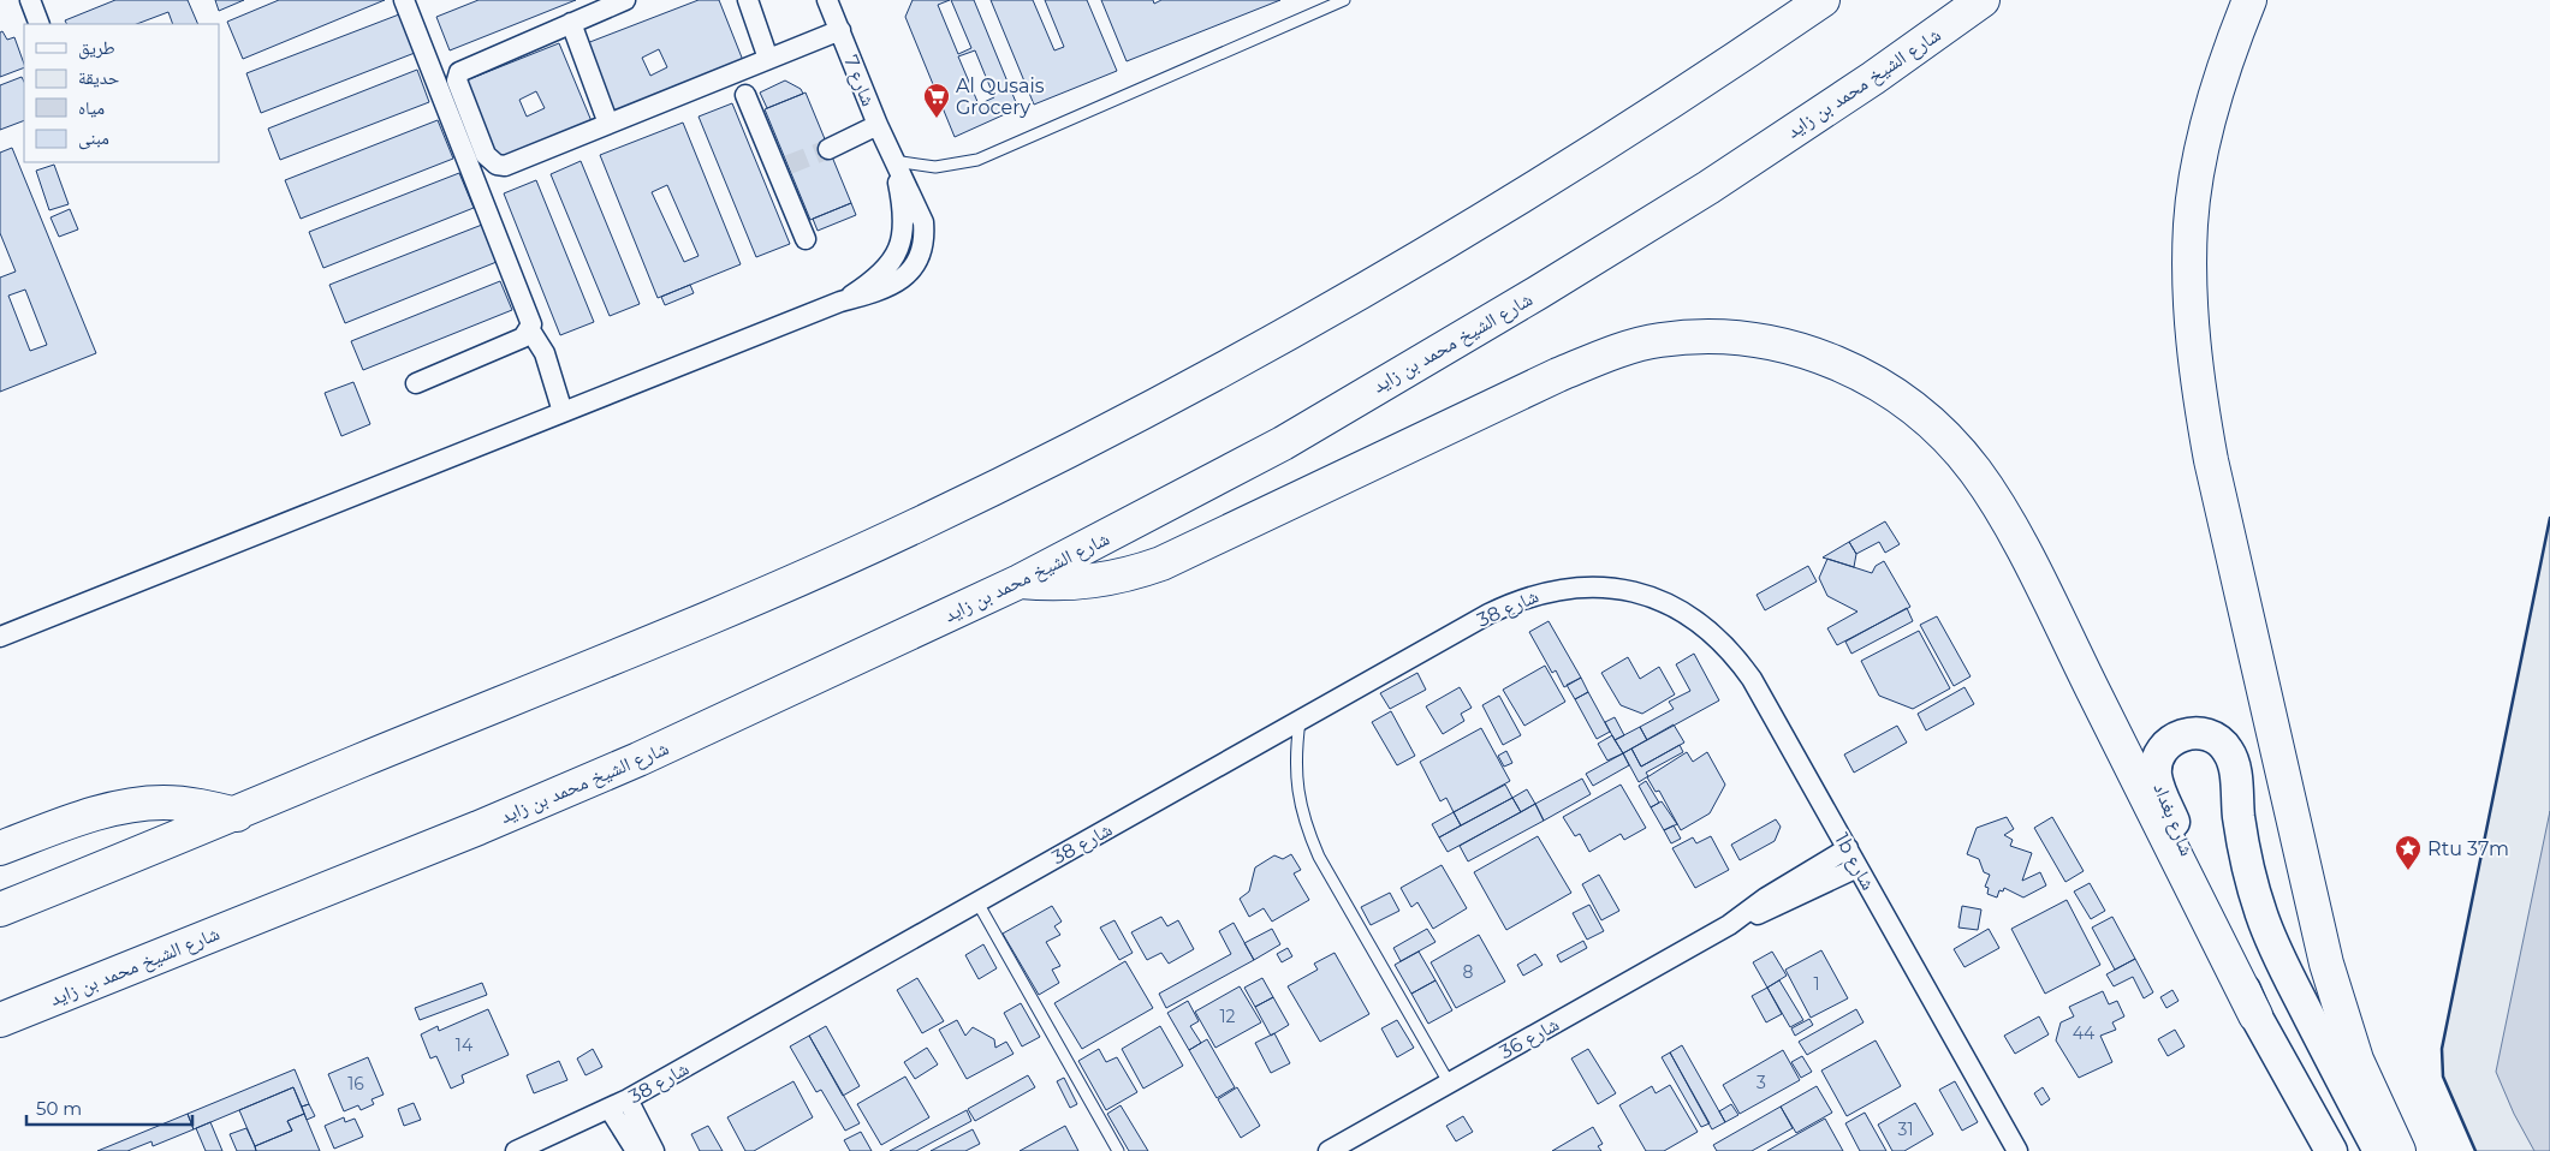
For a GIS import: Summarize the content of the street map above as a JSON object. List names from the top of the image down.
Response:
{
  "streets": {
    "highway": ["شارع الشيخ محمد بن زايد"],
    "main road": ["شارع بغداد"],
    "street": [
      "شارع 7",
      "شارع 38",
      "1b شارع",
      "شارع 36"
    ]
  },
  "crossings": [
    ["شارع 38", "1b شارع"],
    ["1b شارع", "شارع 36"]
  ],
  "places": {
    "supermarket": ["Al Qusais Grocery"],
    "place": ["Rtu 37m"]
  },
  "house_numbers": [
    "8",
    "1",
    "12",
    "44",
    "14",
    "3",
    "16",
    "31"
  ],
  "legend": [
    "طريق",
    "حديقة",
    "مياه",
    "مبنى"
  ],
  "scale_bar": "50 m"
}
